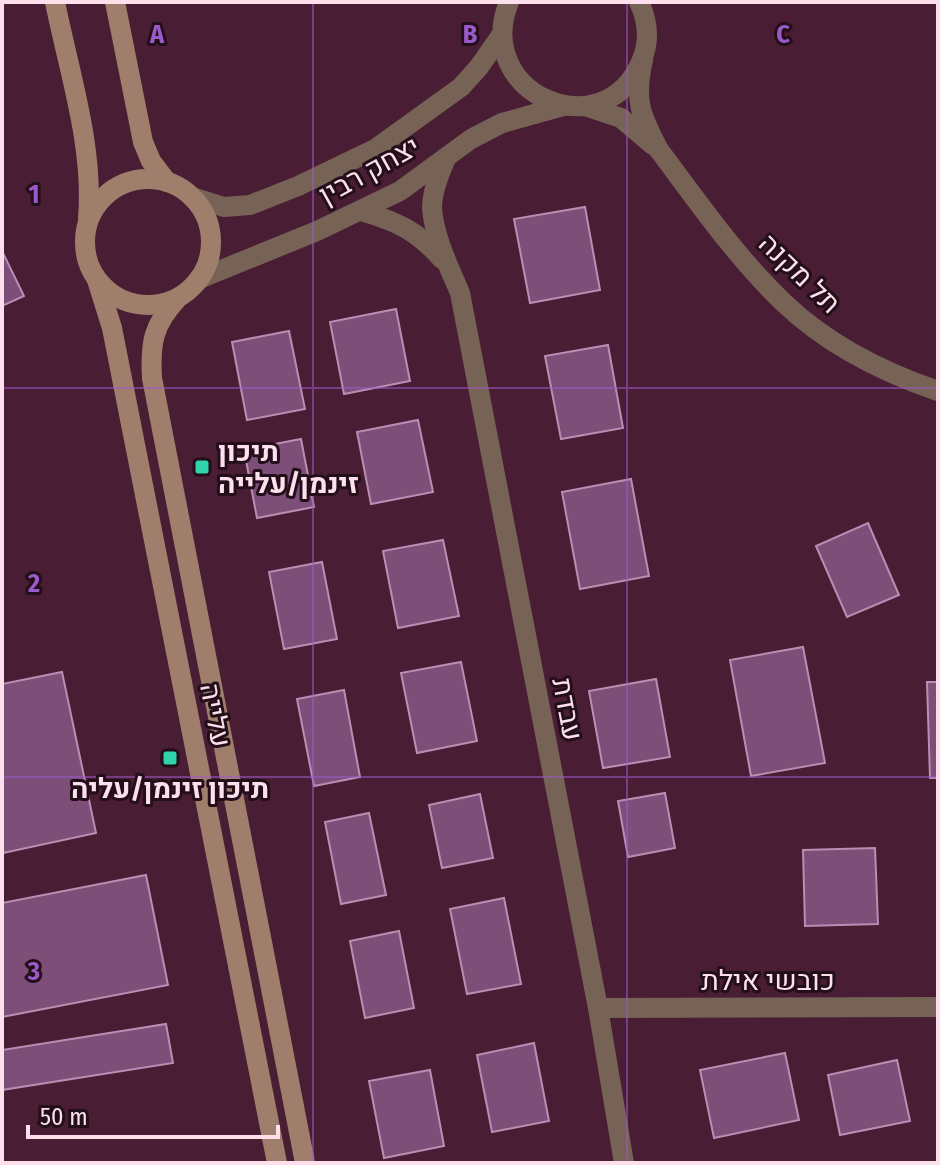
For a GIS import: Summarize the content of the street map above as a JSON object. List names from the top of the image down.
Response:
{
  "streets": {
    "main road": ["עלייה"],
    "street": [
      "יצחק רבין",
      "תל מקנה",
      "עבדת",
      "כובשי אילת"
    ]
  },
  "crossings": [
    ["יצחק רבין", "עבדת"],
    ["יצחק רבין", "עלייה"],
    ["עבדת", "כובשי אילת"]
  ],
  "places": {
    "transit": ["תיכון זינמן/עלייה", "תיכון זינמן/עליה"]
  },
  "scale_bar": "50 m",
  "grid": {
    "columns": ["A", "B", "C"],
    "rows": ["1", "2", "3"]
  }
}
